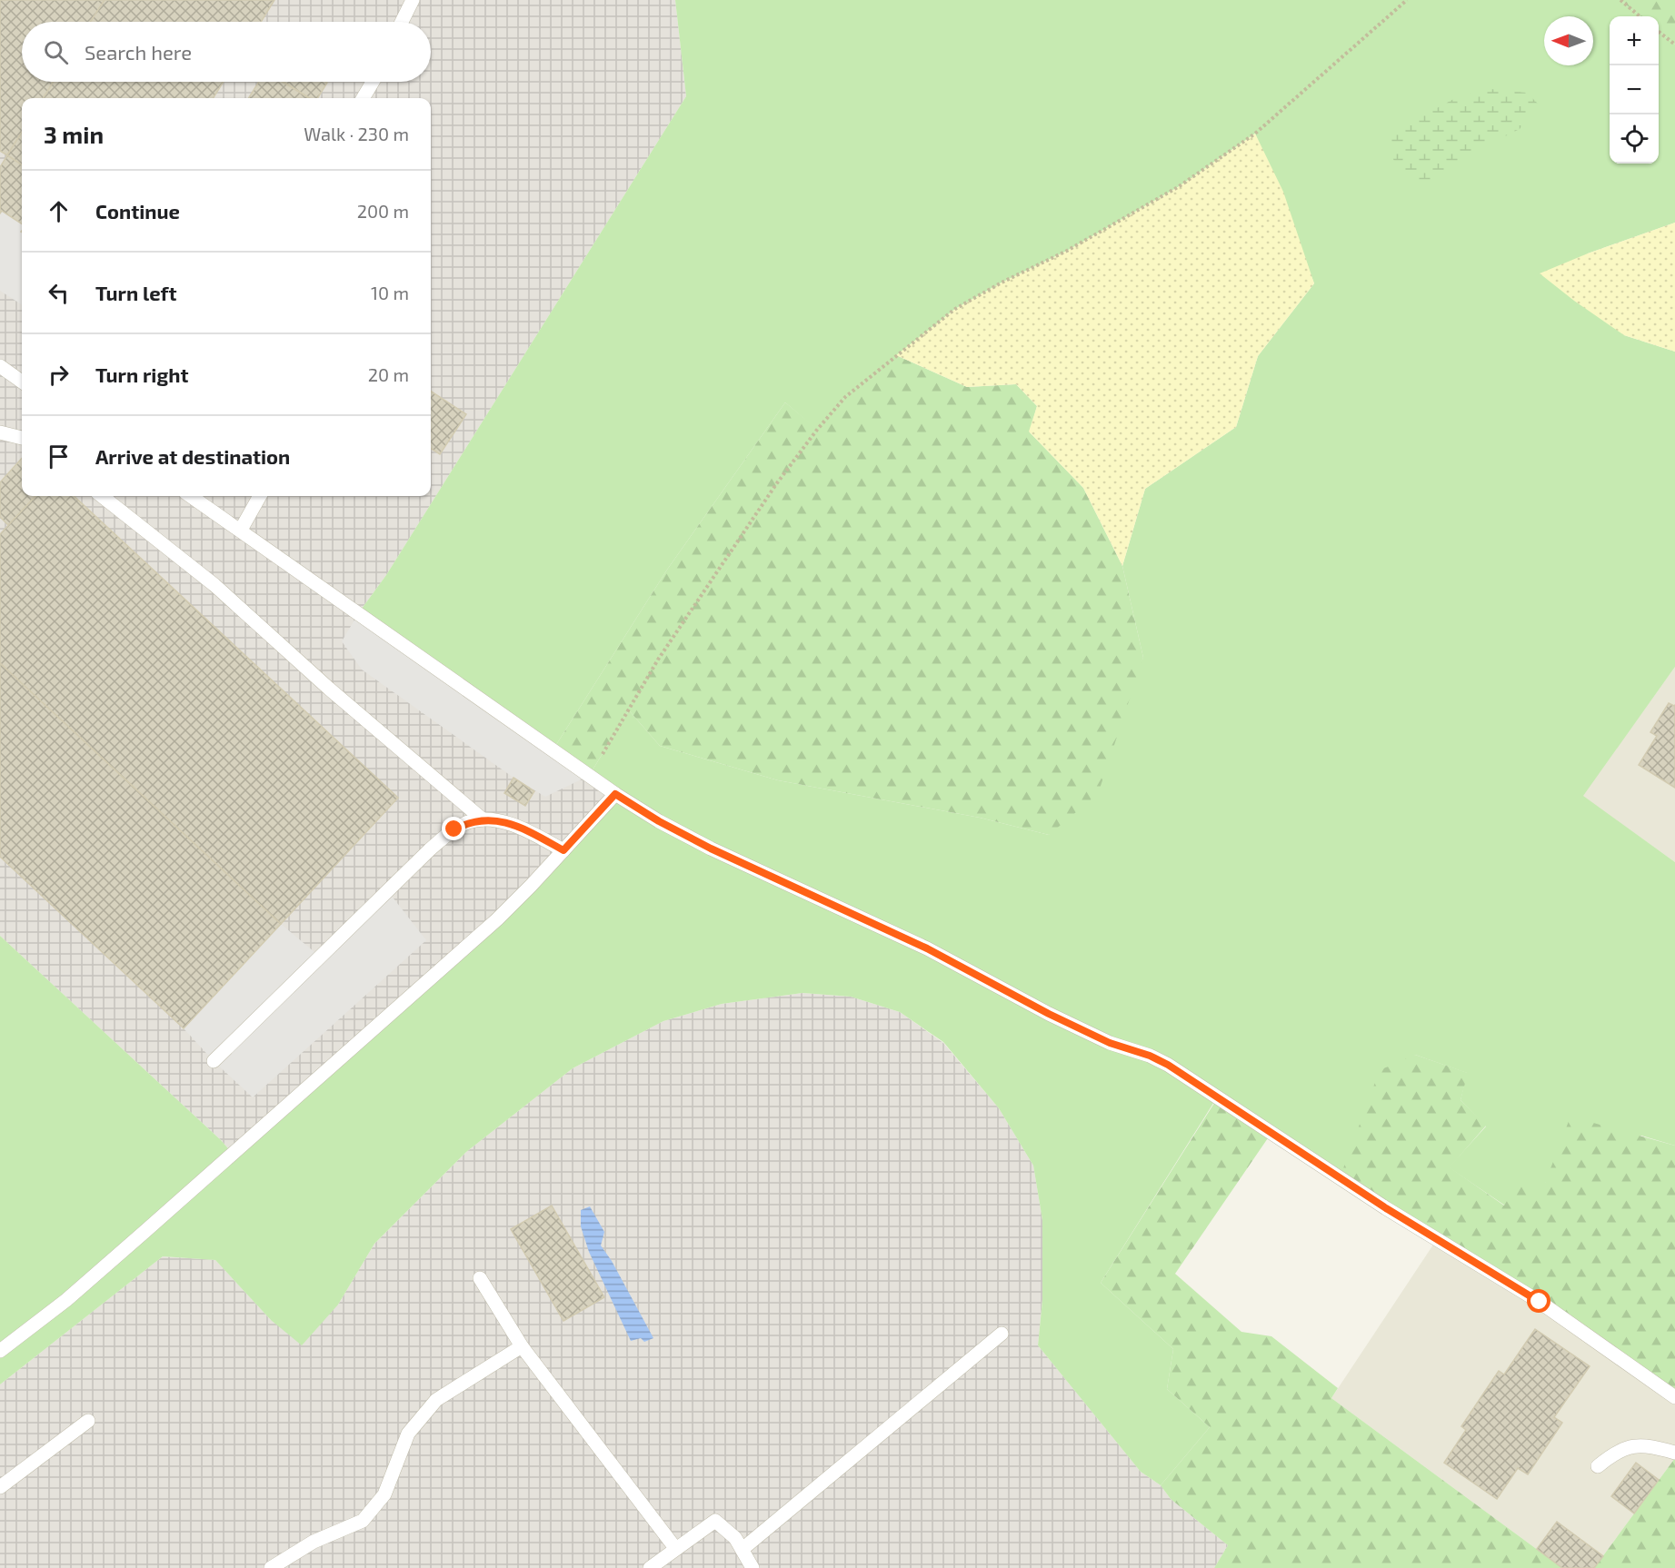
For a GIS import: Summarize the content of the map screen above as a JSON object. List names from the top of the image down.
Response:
{
  "north": "left",
  "page": {
    "map_buttons": ["+", "−"],
    "search": "Search here",
    "heading": ["3 min", "Walk · 230 m"],
    "list": [
      ["Continue", "200 m"],
      ["Turn left", "10 m"],
      ["Turn right", "20 m"],
      "Arrive at destination"
    ]
  }
}
